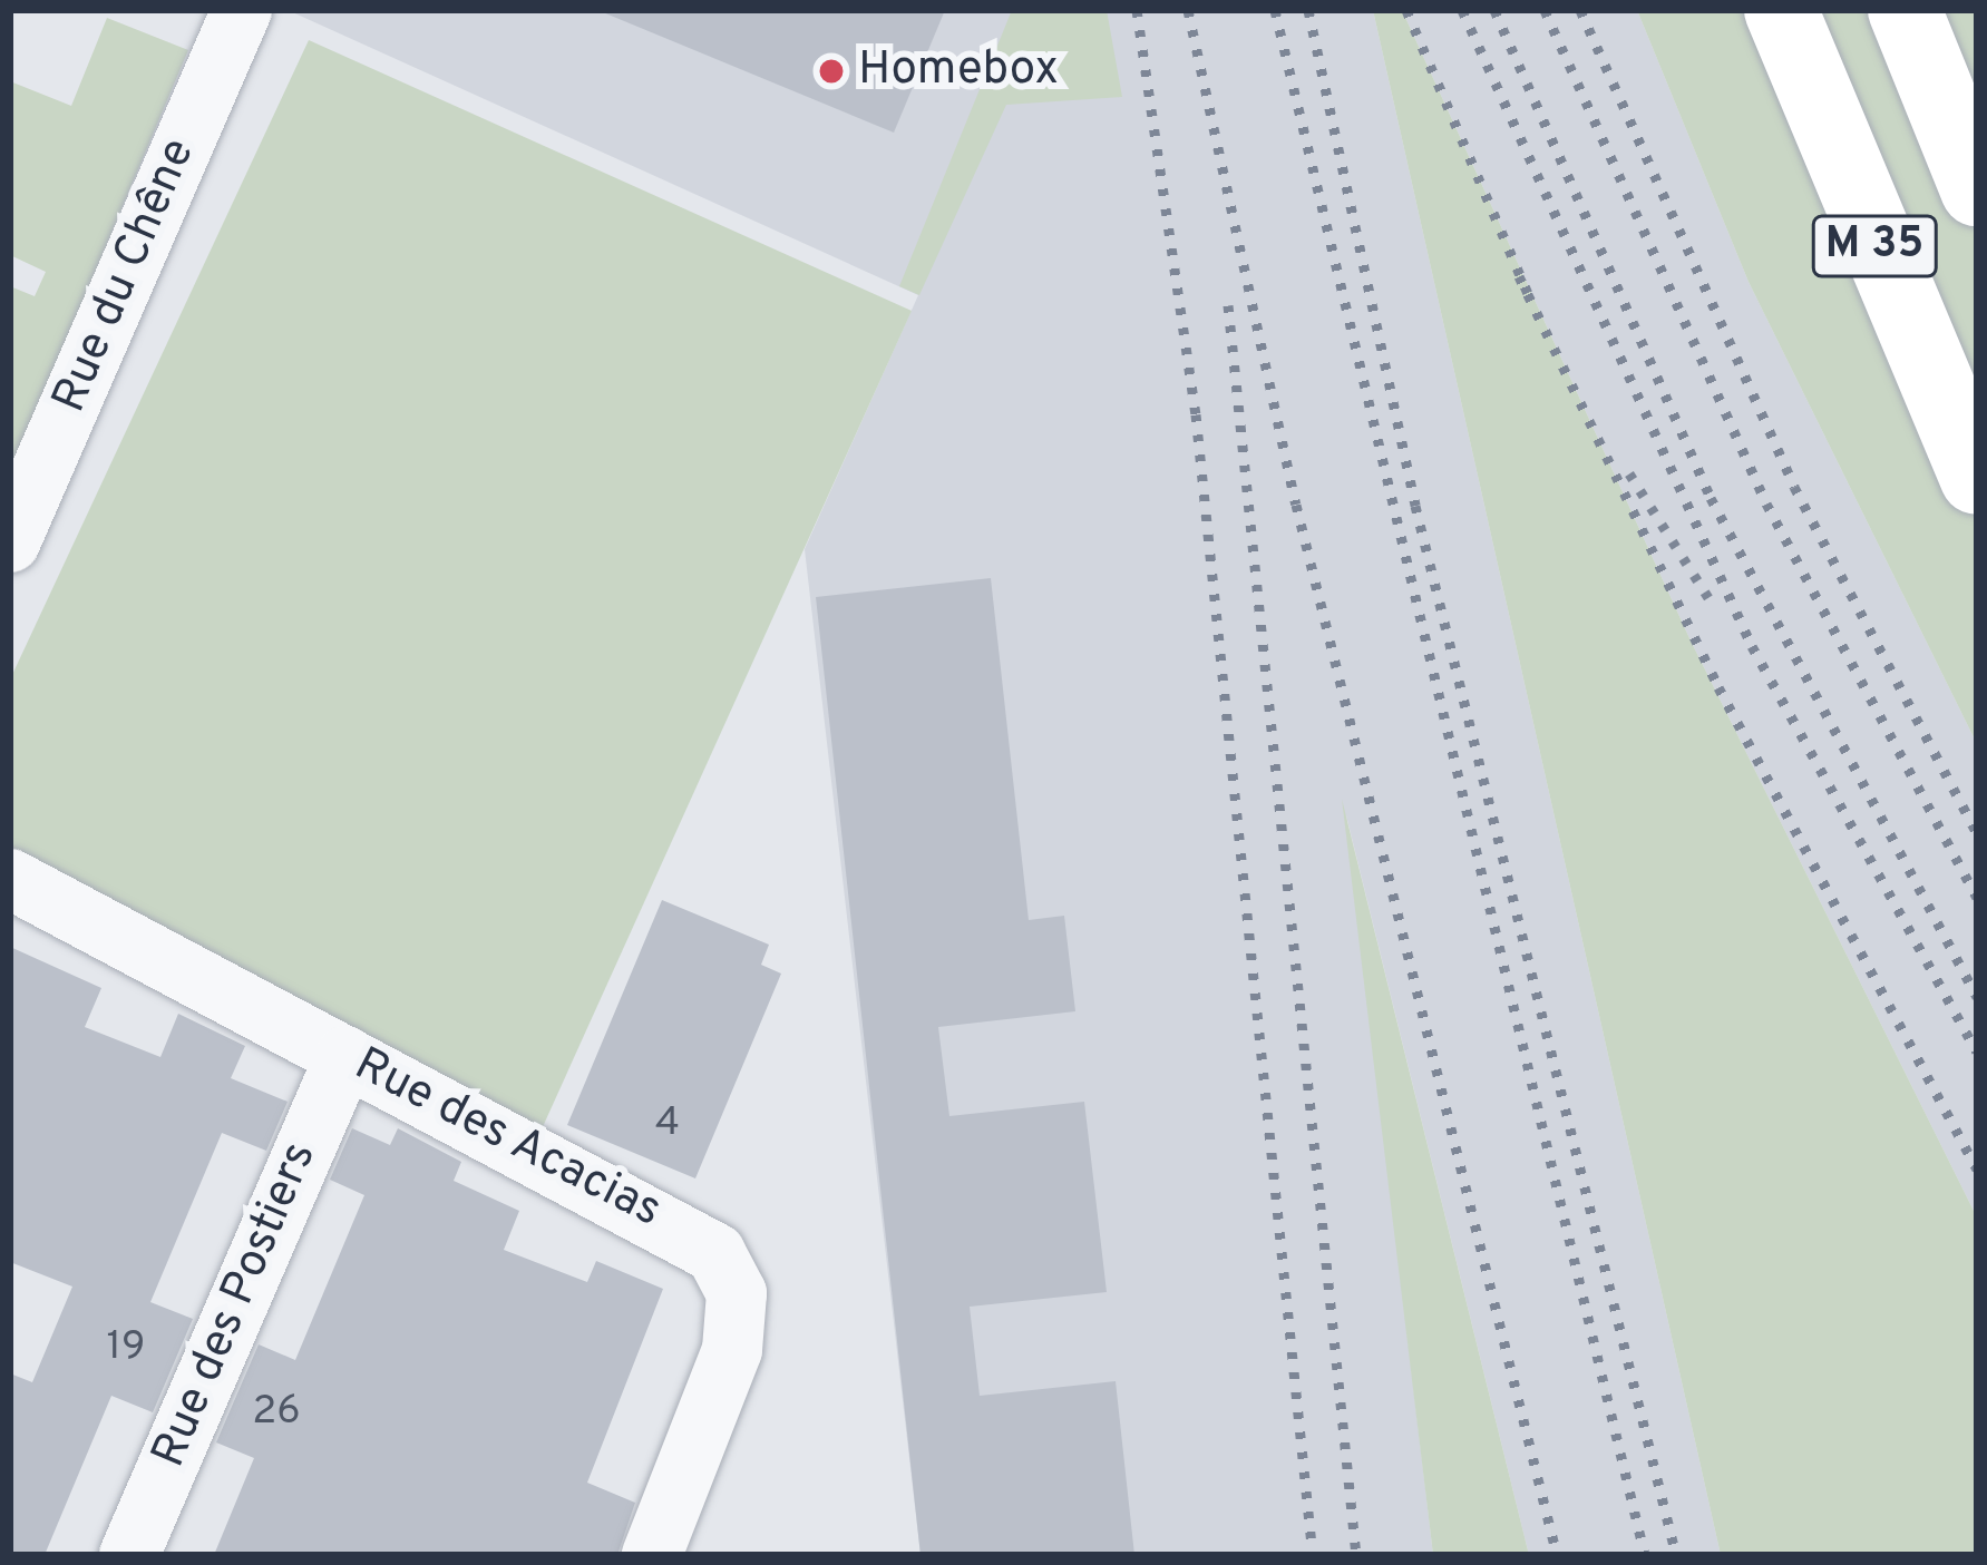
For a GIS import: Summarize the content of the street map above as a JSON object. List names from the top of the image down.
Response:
{
  "streets": {
    "highway": ["M 35"],
    "street": ["Rue du Chêne", "Rue des Acacias", "Rue des Postiers"]
  },
  "crossings": [
    ["Rue des Acacias", "Rue des Postiers"]
  ],
  "places": ["Homebox"],
  "house_numbers": ["4", "19", "26"]
}
